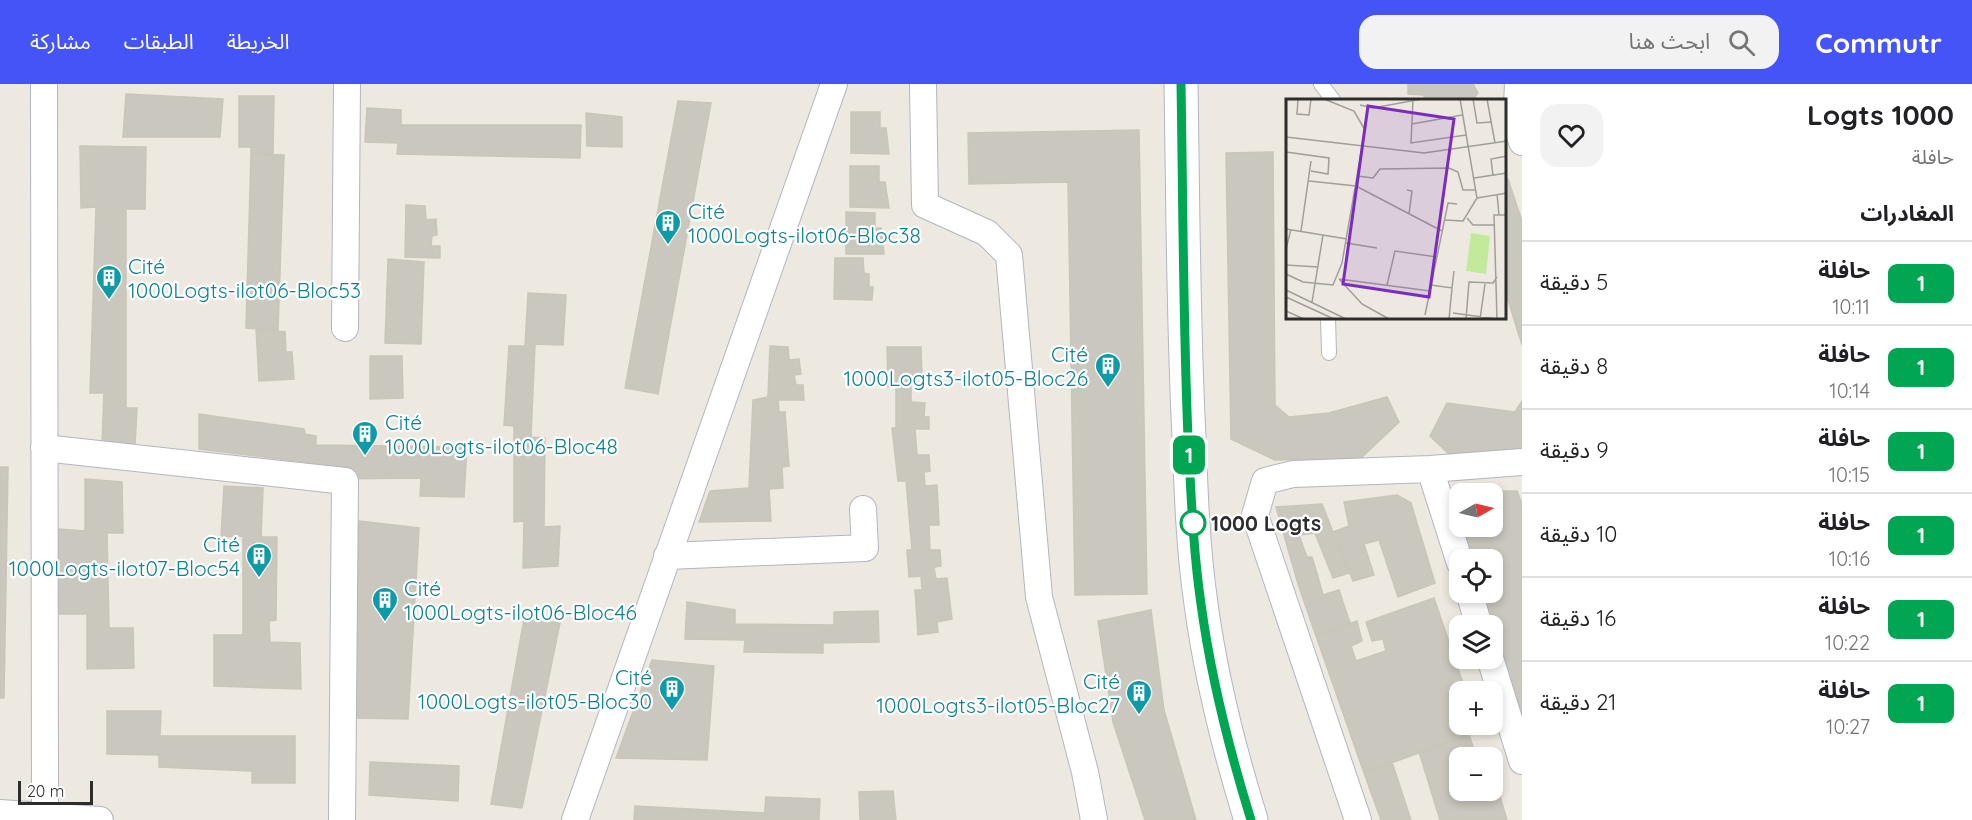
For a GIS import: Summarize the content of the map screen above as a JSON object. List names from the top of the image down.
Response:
{
  "places": {
    "building": [
      "Cité 1000Logts-ilot06-Bloc38",
      "Cité 1000Logts-ilot06-Bloc53",
      "Cité 1000Logts3-ilot05-Bloc26",
      "Cité 1000Logts-ilot06-Bloc48",
      "Cité 1000Logts-ilot07-Bloc54",
      "Cité 1000Logts-ilot06-Bloc46",
      "Cité 1000Logts-ilot05-Bloc30",
      "Cité 1000Logts3-ilot05-Bloc27"
    ],
    "other": ["1000 Logts"]
  },
  "lines": ["bus line 1"],
  "scale_bar": "20 m",
  "north": "right",
  "page": {
    "header": "Commutr",
    "search": "ابحث هنا",
    "nav": ["الخريطة", "الطبقات", "مشاركة"],
    "heading": [
      ["1000 Logts", "حافلة"],
      "المغادرات"
    ],
    "on_map": "1",
    "list": [
      {
        "mark": "1",
        "name": "حافلة",
        "note": "10:11",
        "value": "5 دقيقة"
      },
      {
        "mark": "1",
        "name": "حافلة",
        "note": "10:14",
        "value": "8 دقيقة"
      },
      {
        "mark": "1",
        "name": "حافلة",
        "note": "10:15",
        "value": "9 دقيقة"
      },
      {
        "mark": "1",
        "name": "حافلة",
        "note": "10:16",
        "value": "10 دقيقة"
      },
      {
        "mark": "1",
        "name": "حافلة",
        "note": "10:22",
        "value": "16 دقيقة"
      },
      {
        "mark": "1",
        "name": "حافلة",
        "note": "10:27",
        "value": "21 دقيقة"
      }
    ],
    "map_buttons": ["+", "−"],
    "scale": "20 m"
  }
}
